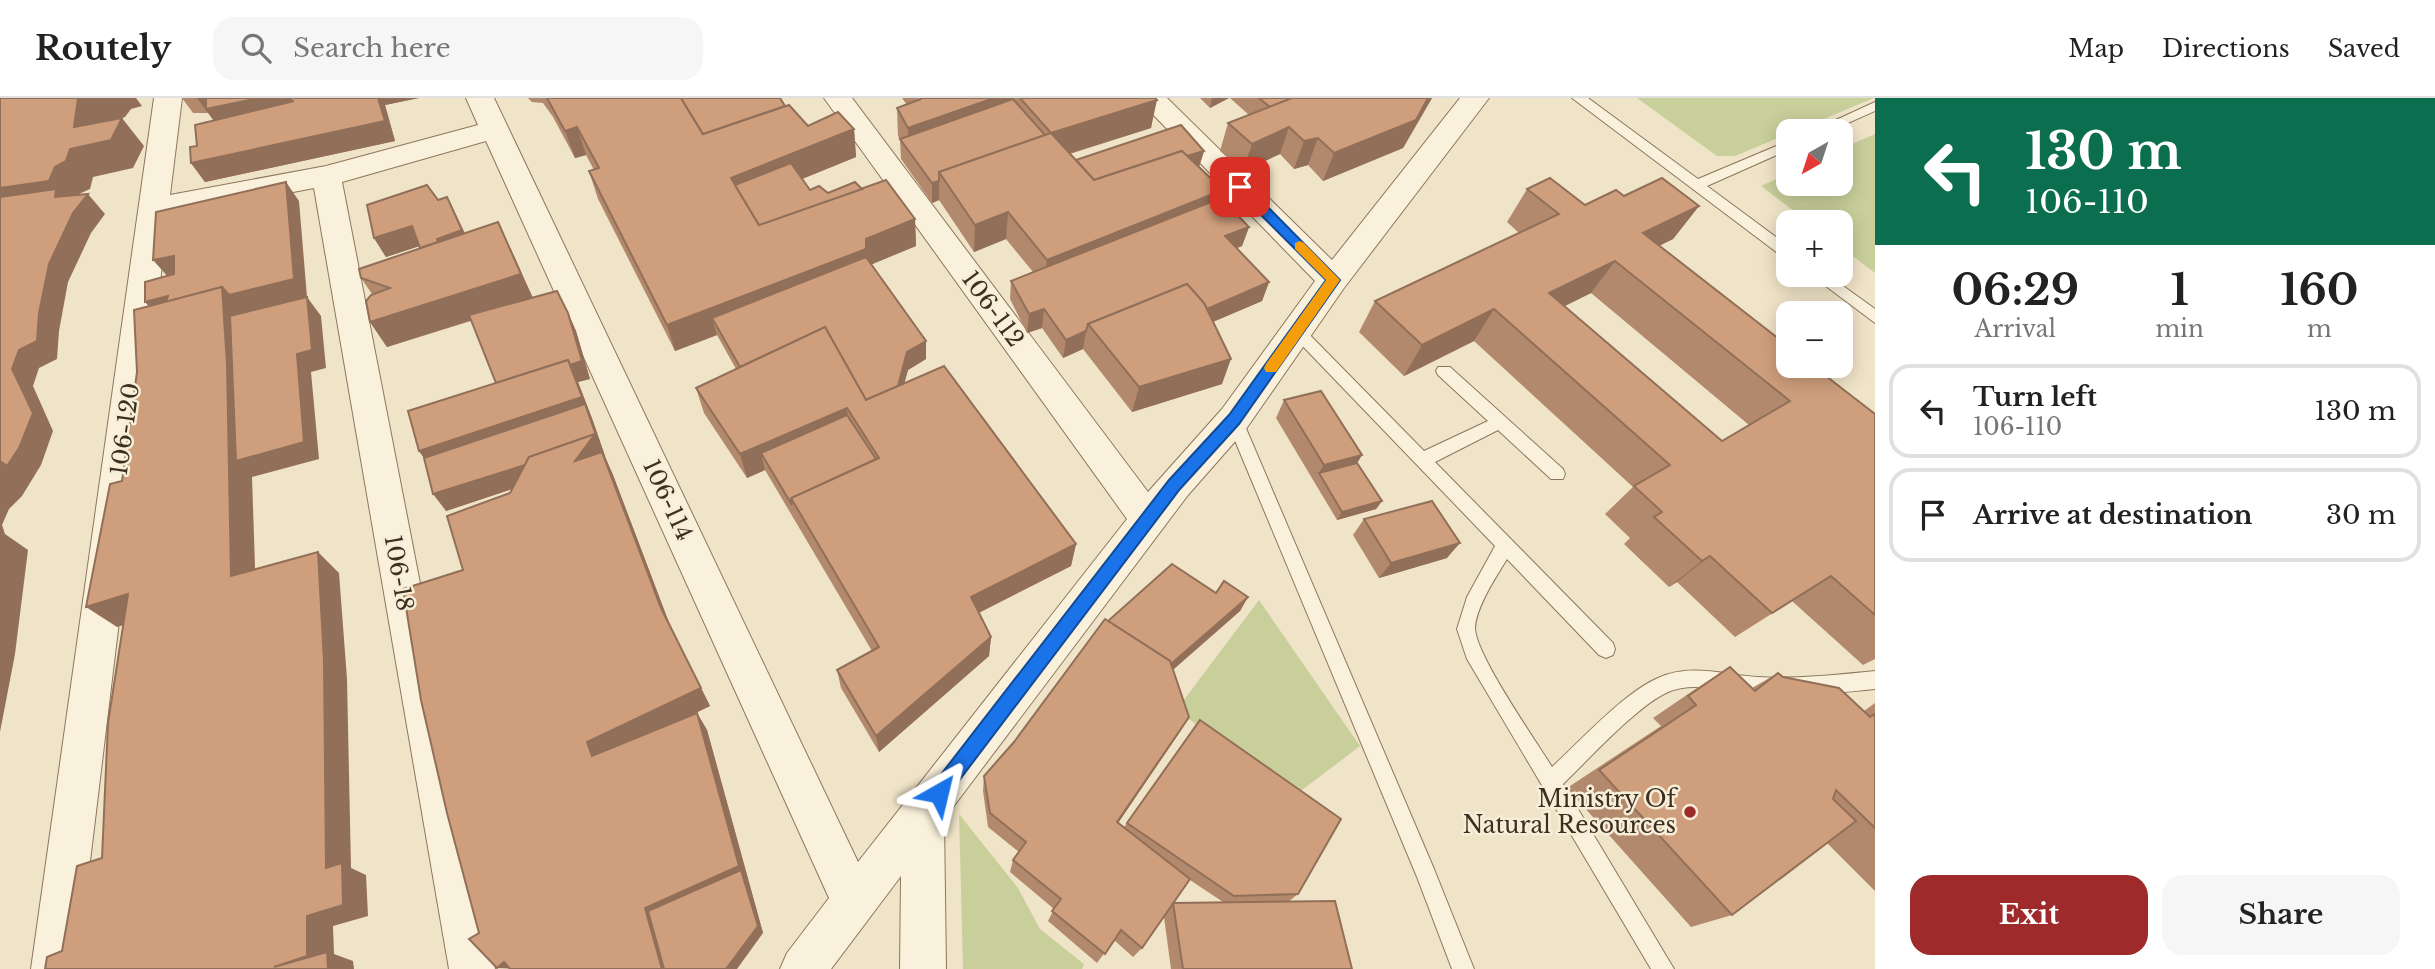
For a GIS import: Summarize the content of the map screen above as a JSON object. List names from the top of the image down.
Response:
{
  "streets": {
    "street": [
      "106-112",
      "106-120",
      "106-114",
      "106-18"
    ]
  },
  "places": ["Ministry Of Natural Resources"],
  "north": "bottom left",
  "page": {
    "header": "Routely",
    "search": "Search here",
    "nav": ["Map", "Directions", "Saved"],
    "turn": ["130 m", "106-110"],
    "map_buttons": ["+", "−"],
    "eta": [
      "06:29",
      "Arrival",
      "1",
      "min",
      "160",
      "m"
    ],
    "list": [
      {
        "name": "Turn left",
        "note": "106-110",
        "value": "130 m"
      },
      {
        "name": "Arrive at destination",
        "value": "30 m"
      }
    ],
    "buttons": ["Exit", "Share"]
  }
}
